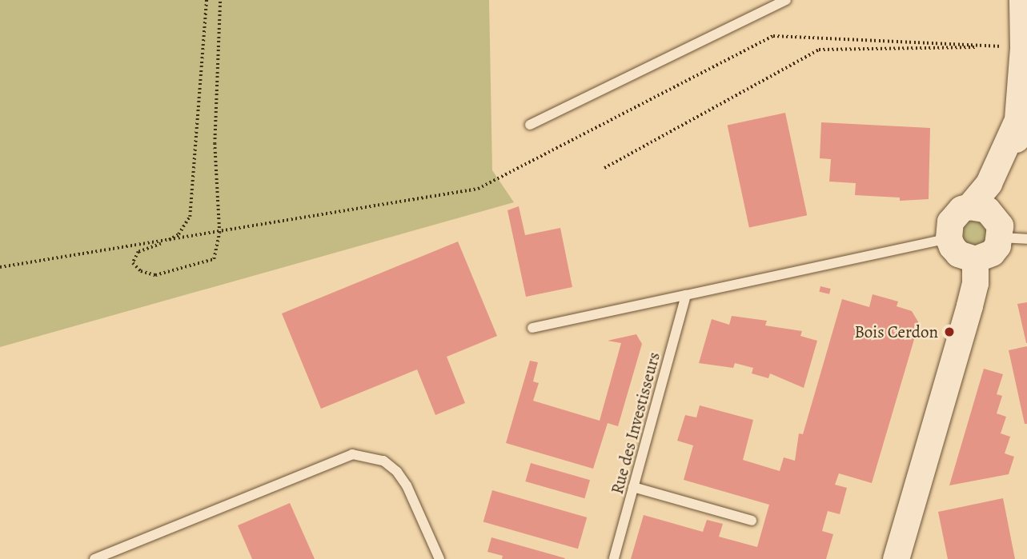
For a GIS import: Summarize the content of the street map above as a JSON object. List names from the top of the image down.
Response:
{
  "streets": {
    "lane": ["Rue des Investisseurs"]
  },
  "places": ["Bois Cerdon"]
}
